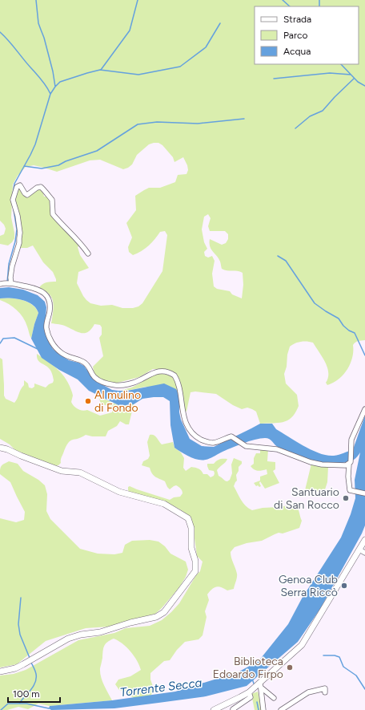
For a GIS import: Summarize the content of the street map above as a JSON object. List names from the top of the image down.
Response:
{
  "water": ["Torrente Secca"],
  "places": [
    "Al mulino di Fondo",
    "Santuario di San Rocco",
    "Genoa Club Serra Riccò",
    "Biblioteca Edoardo Firpo"
  ],
  "legend": ["Strada", "Parco", "Acqua"],
  "scale_bar": "100 m"
}
